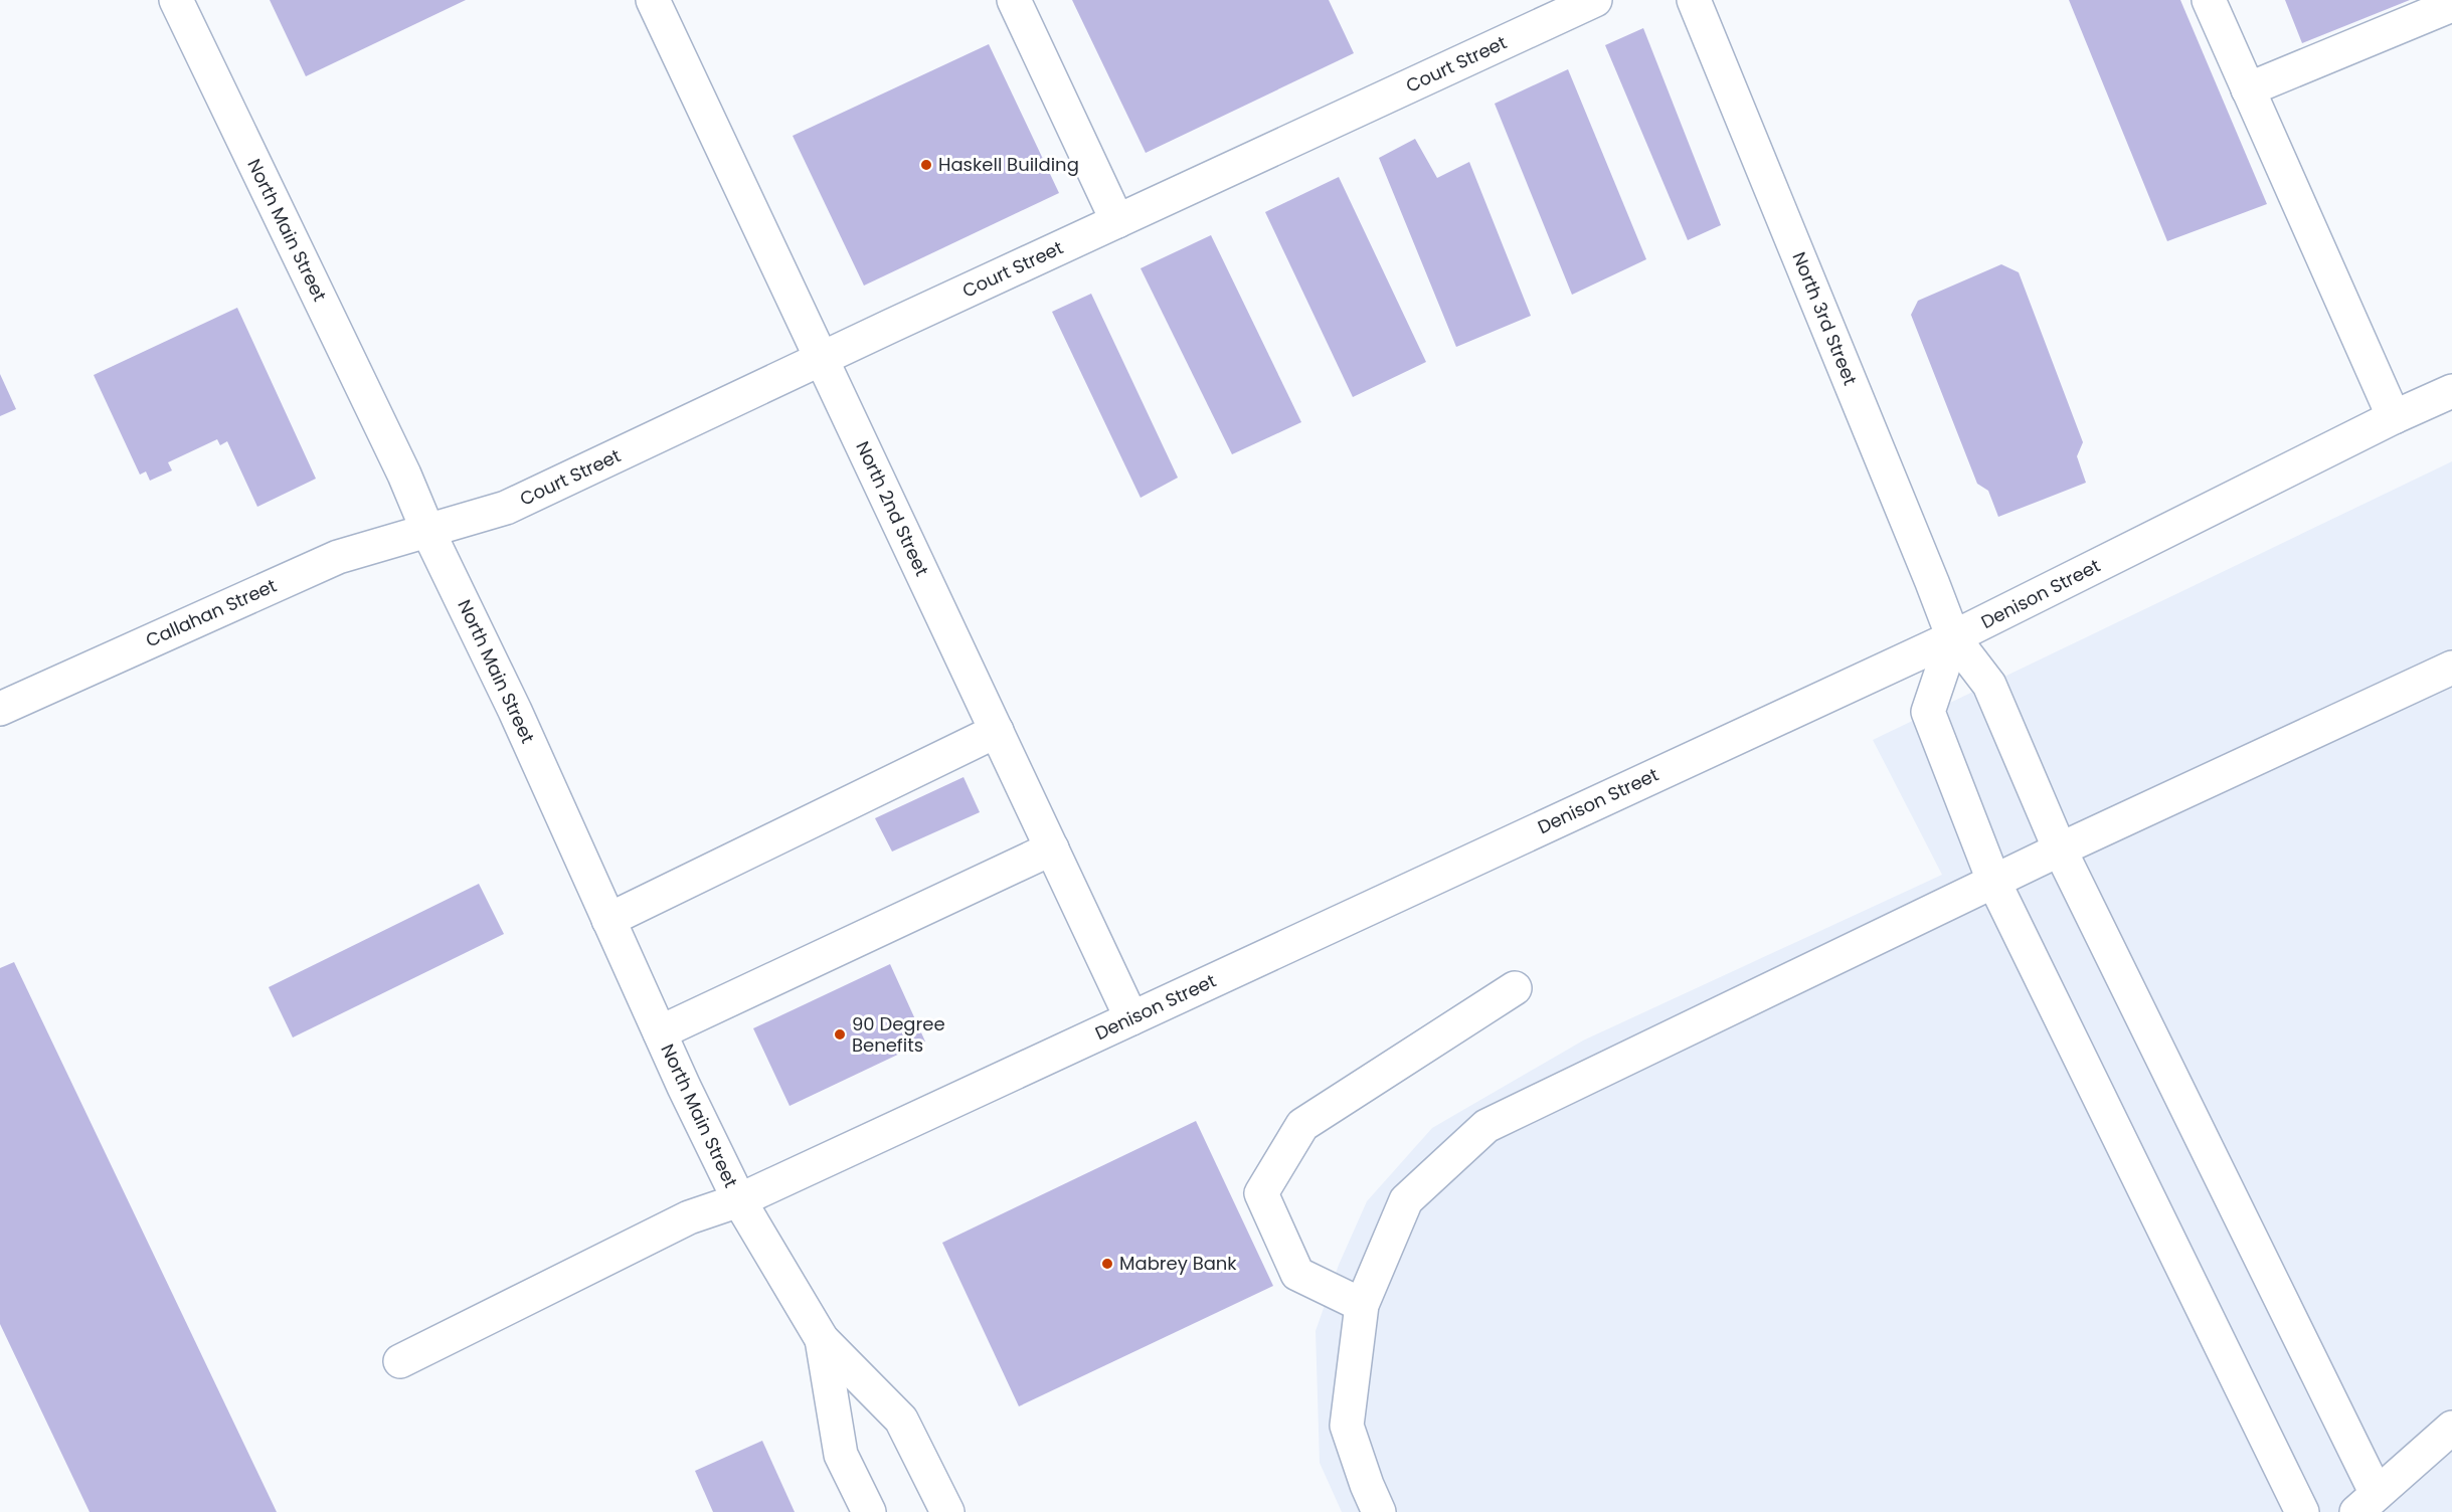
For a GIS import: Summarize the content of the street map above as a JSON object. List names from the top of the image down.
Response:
{
  "streets": {
    "street": [
      "Court Street",
      "North Main Street",
      "North 3rd Street",
      "North 2nd Street",
      "Denison Street",
      "Callahan Street"
    ]
  },
  "crossings": [
    ["Court Street", "North Main Street"],
    ["Court Street", "North 2nd Street"],
    ["Court Street", "Callahan Street"],
    ["North Main Street", "Denison Street"],
    ["North Main Street", "Callahan Street"],
    ["North 3rd Street", "Denison Street"],
    ["North 2nd Street", "Denison Street"]
  ],
  "places": ["Haskell Building", "90 Degree Benefits", "Mabrey Bank"]
}
